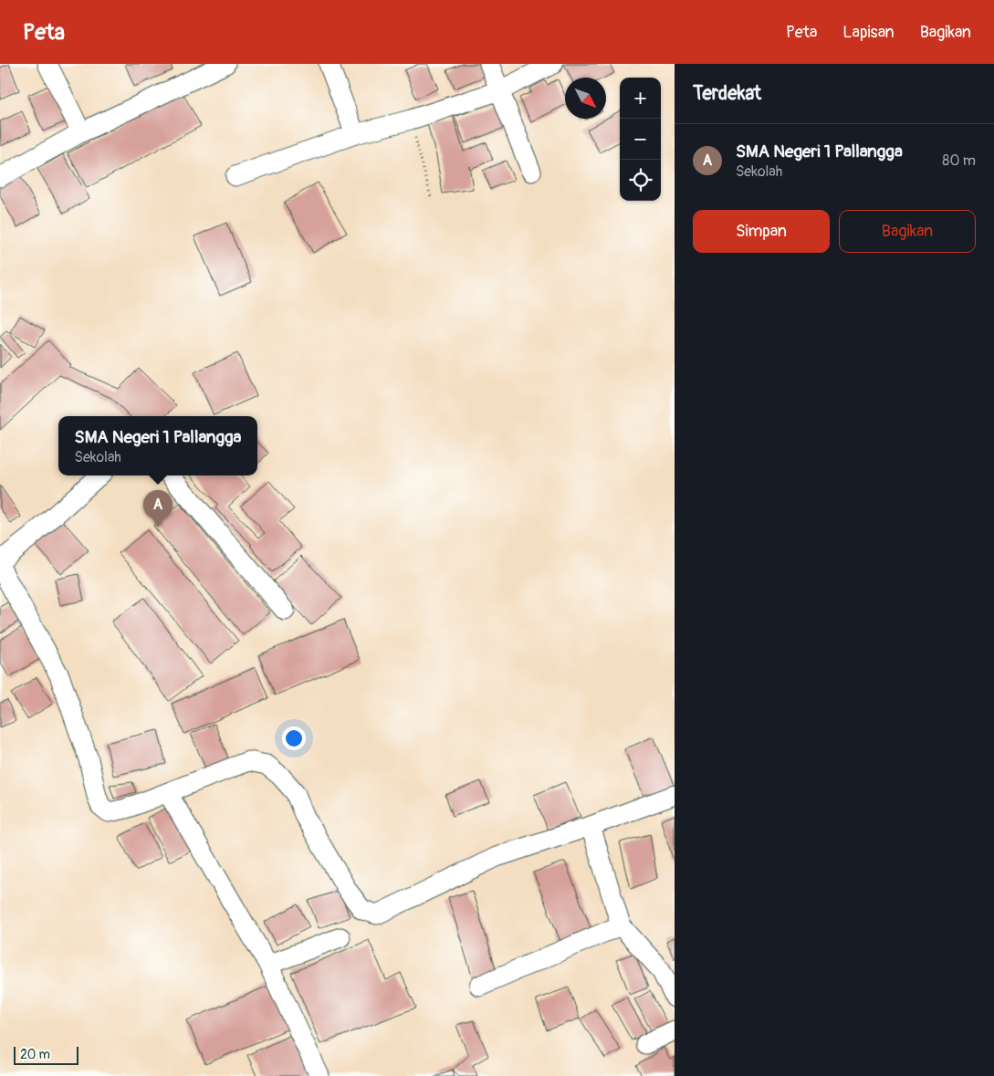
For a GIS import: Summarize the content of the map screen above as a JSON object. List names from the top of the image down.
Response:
{
  "scale_bar": "20 m",
  "north": "bottom right",
  "page": {
    "header": "Peta",
    "nav": ["Peta", "Lapisan", "Bagikan"],
    "heading": "Terdekat",
    "map_buttons": ["+", "−"],
    "list": [
      {
        "mark": "A",
        "name": "SMA Negeri 1 Pallangga",
        "note": "Sekolah",
        "value": "80 m"
      }
    ],
    "buttons": ["Simpan", "Bagikan"],
    "popup": ["SMA Negeri 1 Pallangga", "Sekolah"],
    "pins": "A",
    "scale": "20 m"
  }
}
